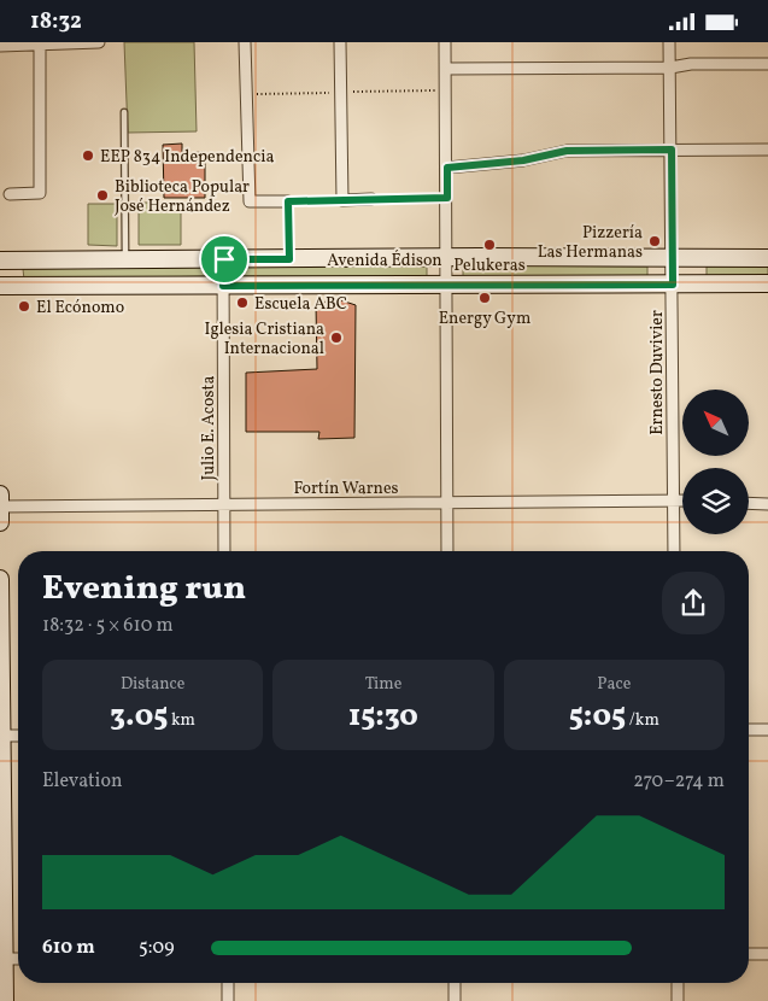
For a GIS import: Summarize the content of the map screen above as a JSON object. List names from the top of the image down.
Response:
{
  "streets": {
    "main road": ["Avenida Édison"],
    "street": ["Ernesto Duvivier", "Julio E. Acosta", "Fortín Warnes"]
  },
  "crossings": [
    ["Avenida Édison", "Ernesto Duvivier"],
    ["Avenida Édison", "Julio E. Acosta"],
    ["Ernesto Duvivier", "Fortín Warnes"],
    ["Julio E. Acosta", "Fortín Warnes"]
  ],
  "places": [
    "EEP 834 Independencia",
    "Biblioteca Popular José Hernández",
    "Pizzería Las Hermanas",
    "Pelukeras",
    "Energy Gym",
    "Escuela ABC",
    "El Ecónomo",
    "Iglesia Cristiana Internacional"
  ],
  "north": "top left",
  "page": {
    "status": "18:32",
    "heading": ["Evening run", "18:32 · 5 × 610 m"],
    "stats": [
      ["Distance", "3.05 km"],
      ["Time", "15:30"],
      ["Pace", "5:05 /km"]
    ],
    "chart": ["Elevation", "270–274 m"],
    "list": [
      {
        "name": "610 m",
        "note": "5:09"
      }
    ]
  }
}
